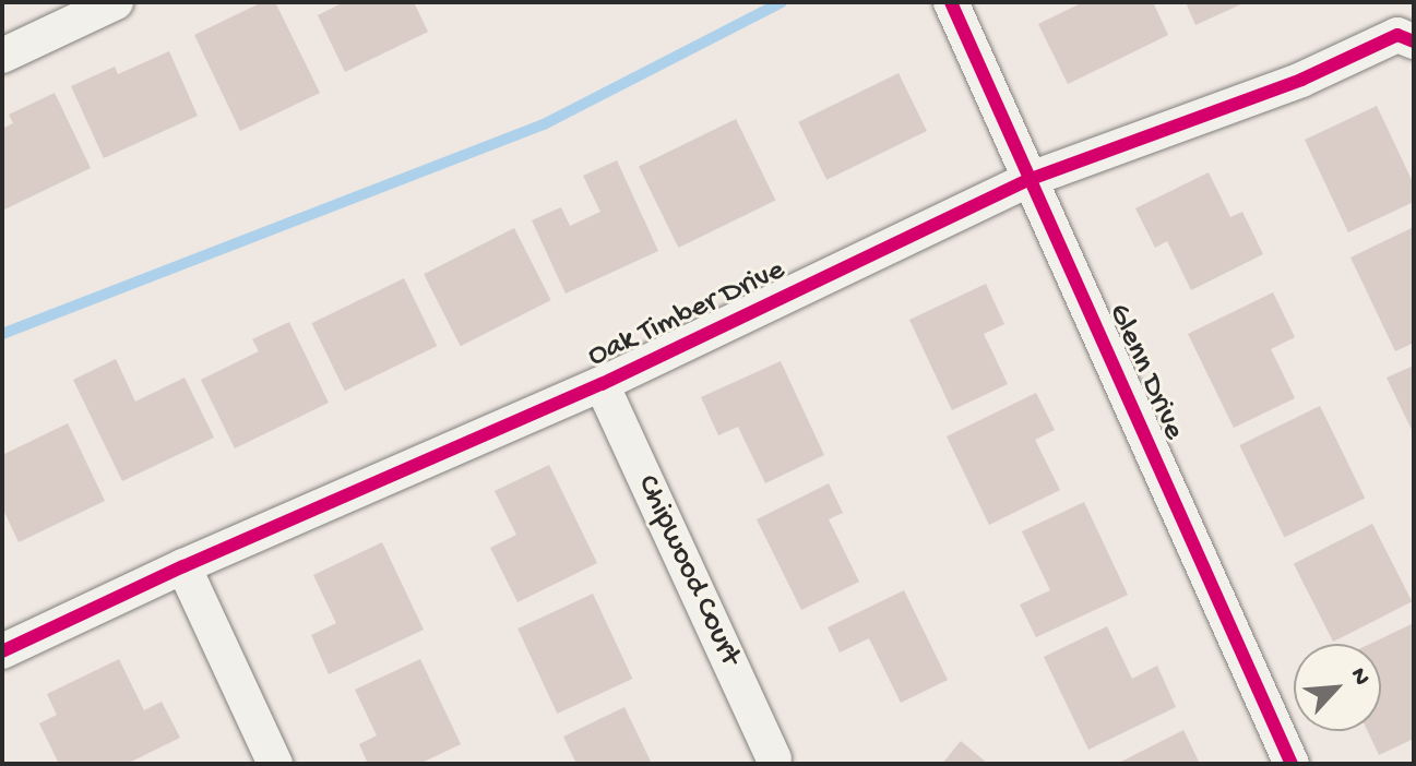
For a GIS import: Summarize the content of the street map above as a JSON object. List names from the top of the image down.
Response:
{
  "streets": {
    "street": ["Oak Timber Drive", "Glenn Drive", "Chipwood Court"]
  },
  "crossings": [
    ["Oak Timber Drive", "Glenn Drive"],
    ["Oak Timber Drive", "Chipwood Court"]
  ],
  "north": "top right"
}
